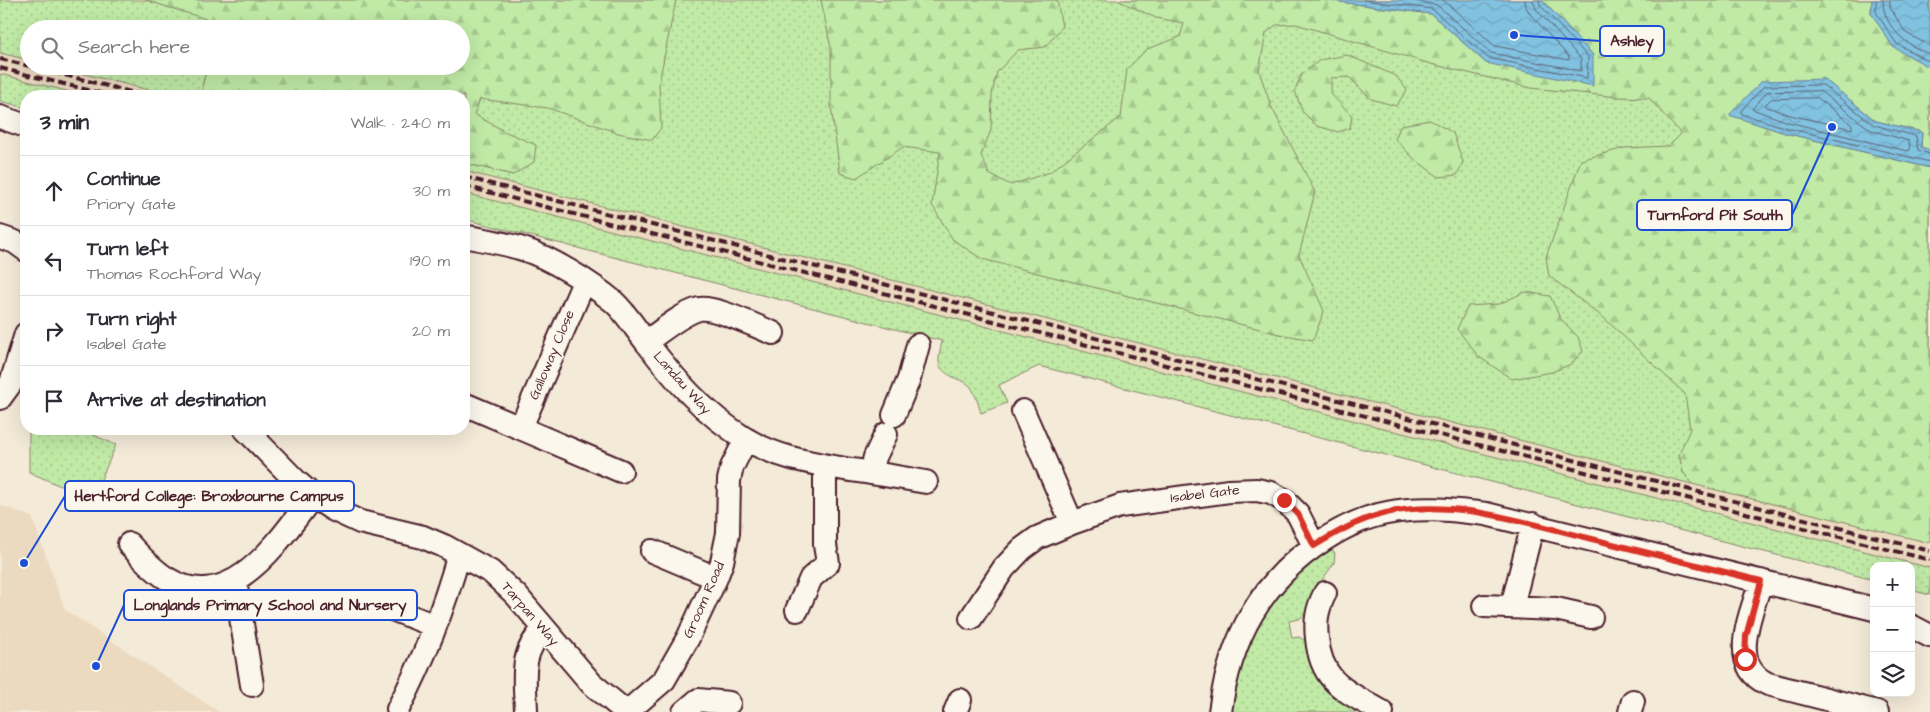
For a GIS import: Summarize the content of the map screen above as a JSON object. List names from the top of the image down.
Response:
{
  "streets": {
    "street": [
      "Galloway Close",
      "Landau Way",
      "Isabel Gate",
      "Groom Road",
      "Tarpan Way"
    ]
  },
  "crossings": [
    ["Galloway Close", "Landau Way"],
    ["Landau Way", "Groom Road"],
    ["Groom Road", "Tarpan Way"]
  ],
  "places": [
    "Ashley",
    "Turnford Pit South",
    "Hertford College: Broxbourne Campus",
    "Longlands Primary School and Nursery"
  ],
  "page": {
    "search": "Search here",
    "heading": ["3 min", "Walk · 240 m"],
    "list": [
      ["Continue", "Priory Gate", "30 m"],
      ["Turn left", "Thomas Rochford Way", "190 m"],
      ["Turn right", "Isabel Gate", "20 m"],
      "Arrive at destination"
    ],
    "map_buttons": ["+", "−"]
  }
}
